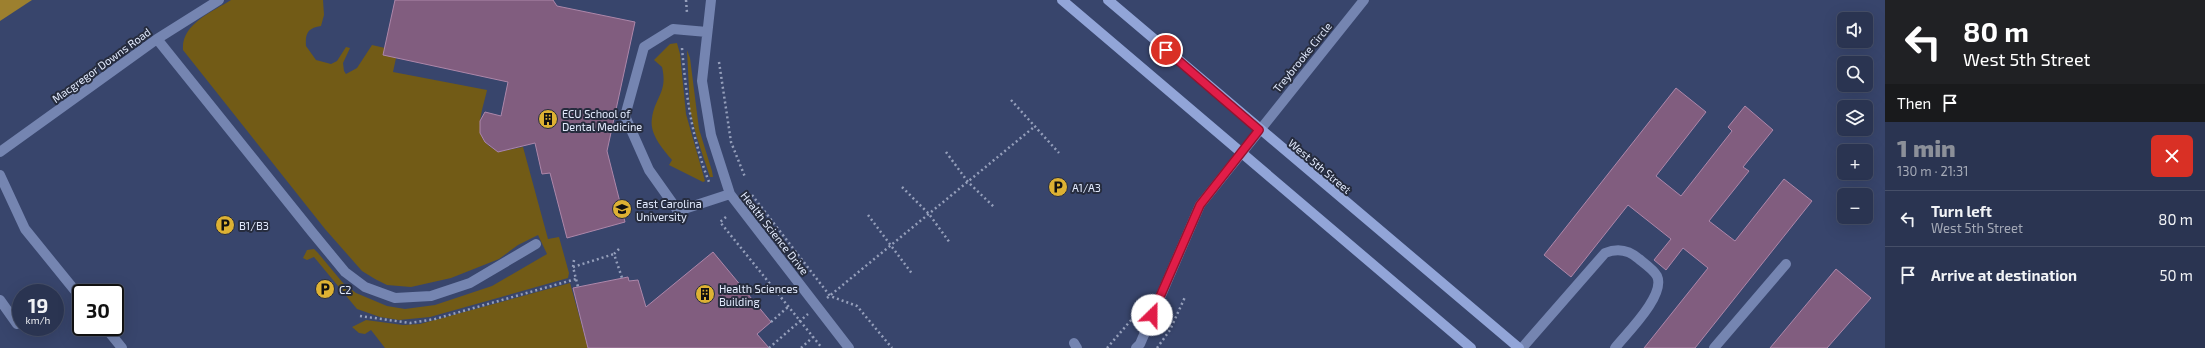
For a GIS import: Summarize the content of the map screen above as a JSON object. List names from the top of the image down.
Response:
{
  "streets": {
    "main road": ["West 5th Street"],
    "street": ["Treybrooke Circle", "Macgregor Downs Road", "Health Science Drive"]
  },
  "crossings": [
    ["Treybrooke Circle", "West 5th Street"]
  ],
  "places": {
    "building": ["ECU School of Dental Medicine", "Health Sciences Building"],
    "parking": ["A1/A3", "B1/B3", "C2"],
    "school or university": ["East Carolina University"]
  },
  "page": {
    "turn": ["80 m", "West 5th Street"],
    "map_buttons": ["+", "−"],
    "then": "Then",
    "heading": ["1 min", "130 m · 21:31"],
    "list": [
      {
        "name": "Turn left",
        "note": "West 5th Street",
        "value": "80 m"
      },
      {
        "name": "Arrive at destination",
        "value": "50 m"
      }
    ],
    "speed": "19 km/h",
    "limit": "30"
  }
}
